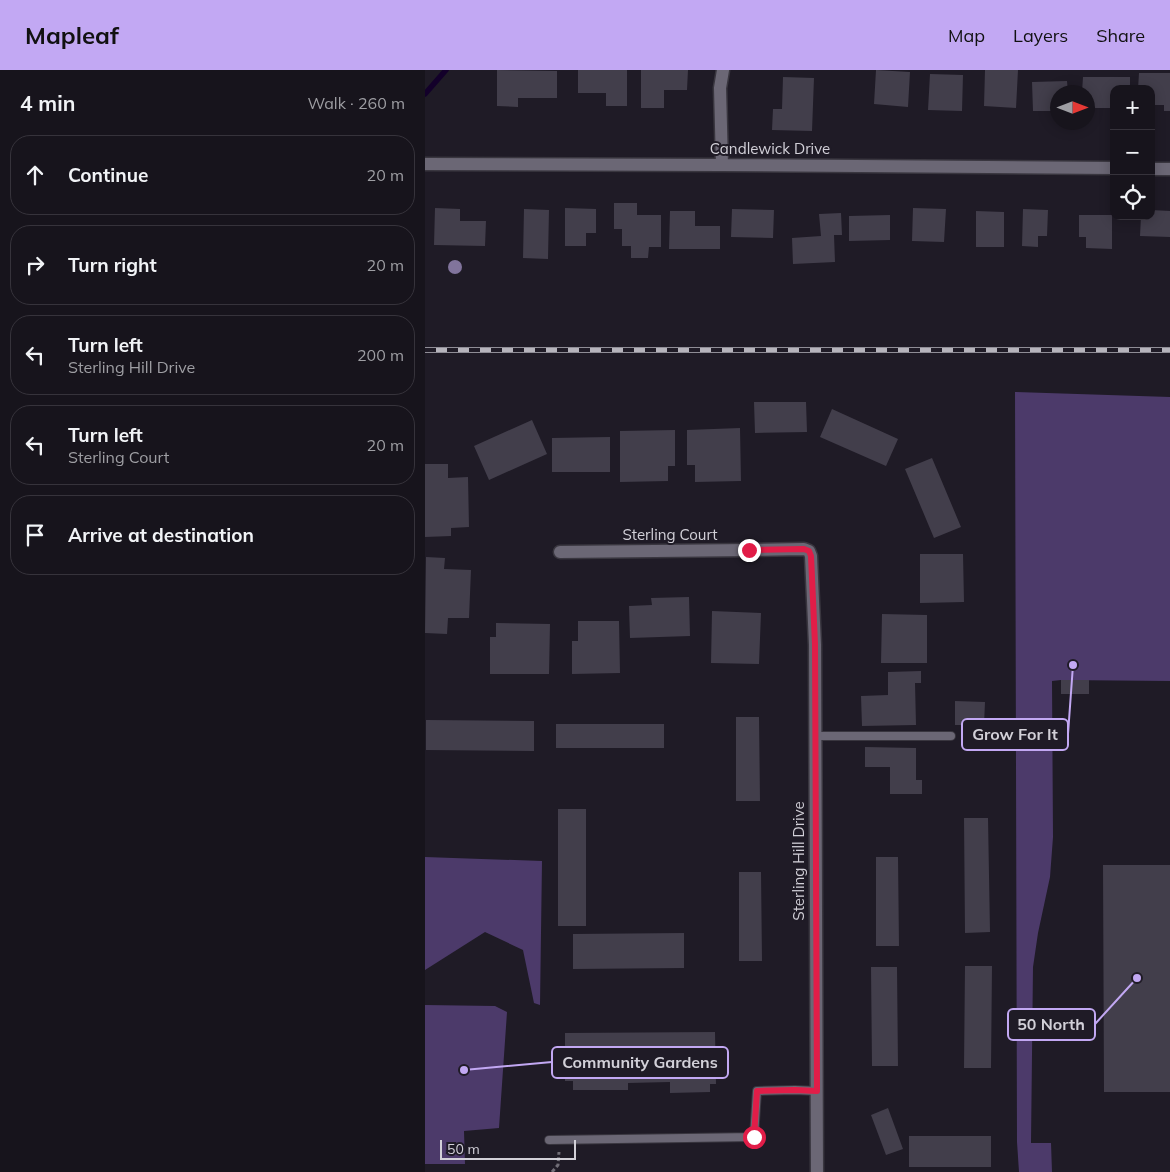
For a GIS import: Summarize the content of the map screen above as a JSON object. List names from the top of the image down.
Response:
{
  "streets": {
    "street": ["Candlewick Drive", "Sterling Court", "Sterling Hill Drive"]
  },
  "crossings": [
    ["Sterling Court", "Sterling Hill Drive"]
  ],
  "places": ["Grow For It", "50 North", "Community Gardens"],
  "scale_bar": "50 m",
  "north": "right",
  "page": {
    "header": "Mapleaf",
    "nav": ["Map", "Layers", "Share"],
    "heading": ["4 min", "Walk · 260 m"],
    "map_buttons": ["+", "−"],
    "list": [
      ["Continue", "20 m"],
      ["Turn right", "20 m"],
      ["Turn left", "Sterling Hill Drive", "200 m"],
      ["Turn left", "Sterling Court", "20 m"],
      "Arrive at destination"
    ],
    "scale": "50 m"
  }
}
